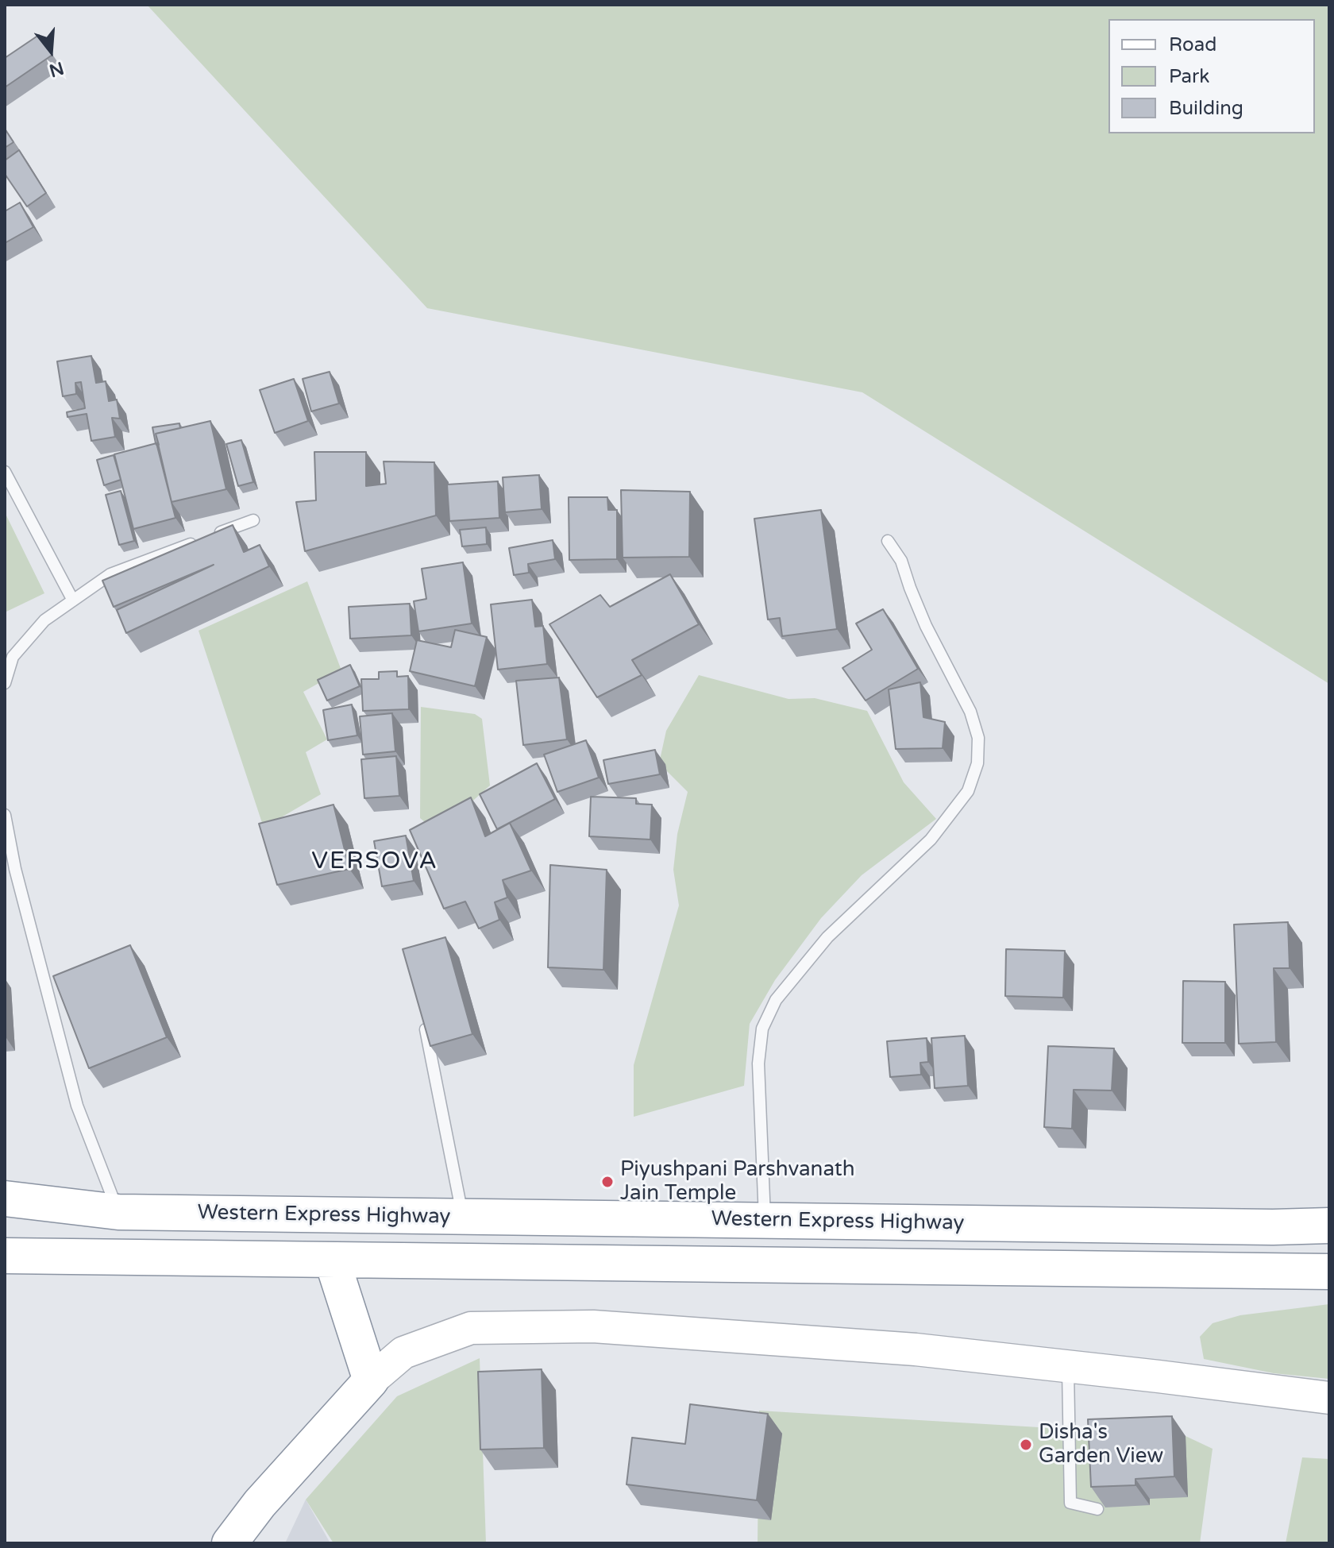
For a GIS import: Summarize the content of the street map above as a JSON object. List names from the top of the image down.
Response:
{
  "streets": {
    "highway": ["Western Express Highway"]
  },
  "districts": ["VERSOVA"],
  "places": ["Piyushpani Parshvanath Jain Temple", "Disha's Garden View"],
  "legend": ["Road", "Park", "Building"],
  "north": "bottom"
}
